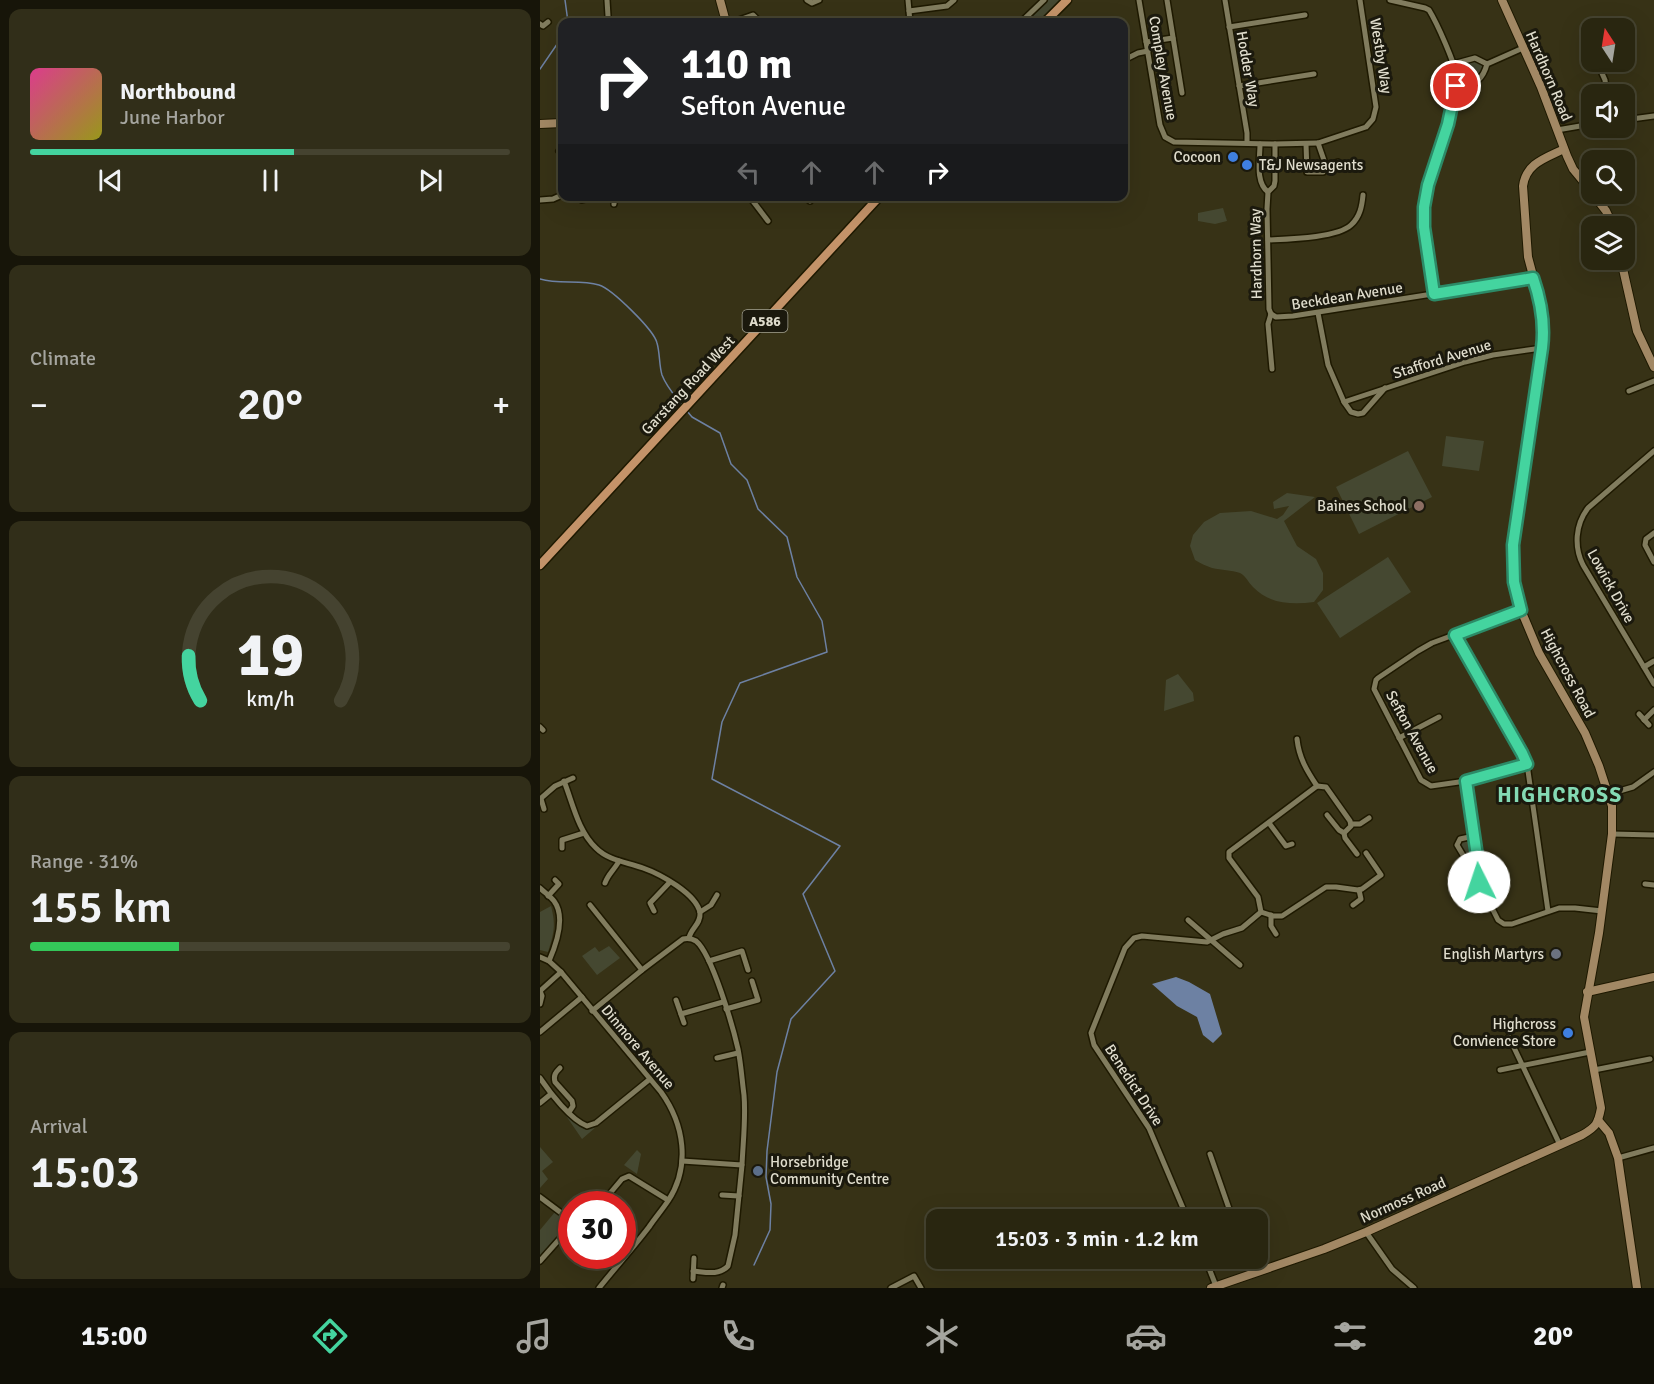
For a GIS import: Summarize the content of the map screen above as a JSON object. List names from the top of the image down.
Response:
{
  "streets": {
    "main road": ["A586", "Garstang Road West"],
    "street": [
      "Westby Way",
      "Compley Avenue",
      "Hodder Way",
      "Hardhorn Road",
      "Hardhorn Way",
      "Beckdean Avenue",
      "Stafford Avenue",
      "Lowick Drive",
      "Highcross Road",
      "Sefton Avenue",
      "Dinmore Avenue",
      "Benedict Drive",
      "Normoss Road"
    ]
  },
  "crossings": [
    ["Westby Way", "Compley Avenue"],
    ["Westby Way", "Hardhorn Way"],
    ["Compley Avenue", "Hodder Way"],
    ["Compley Avenue", "Hardhorn Way"],
    ["Hardhorn Road", "Highcross Road"],
    ["Hardhorn Way", "Beckdean Avenue"],
    ["Beckdean Avenue", "Highcross Road"],
    ["Stafford Avenue", "Highcross Road"],
    ["Highcross Road", "Sefton Avenue"],
    ["Highcross Road", "Normoss Road"]
  ],
  "districts": ["HIGHCROSS"],
  "places": [
    "Cocoon",
    "T&J Newsagents",
    "Baines School",
    "English Martyrs",
    "Highcross Convience Store",
    "Horsebridge Community Centre"
  ],
  "north": "top",
  "page": {
    "turn": ["110 m", "Sefton Avenue"],
    "song": ["Northbound", "June Harbor"],
    "tile": [
      "Climate",
      ["Range · 31%", "155 km"],
      ["Arrival", "15:03"]
    ],
    "heat": ["−", "20°", "+"],
    "limit": "30",
    "trip": "15:03 · 3 min · 1.2 km",
    "tabs": ["15:00", "20°"],
    "gauge": ["19", "km/h"]
  }
}
